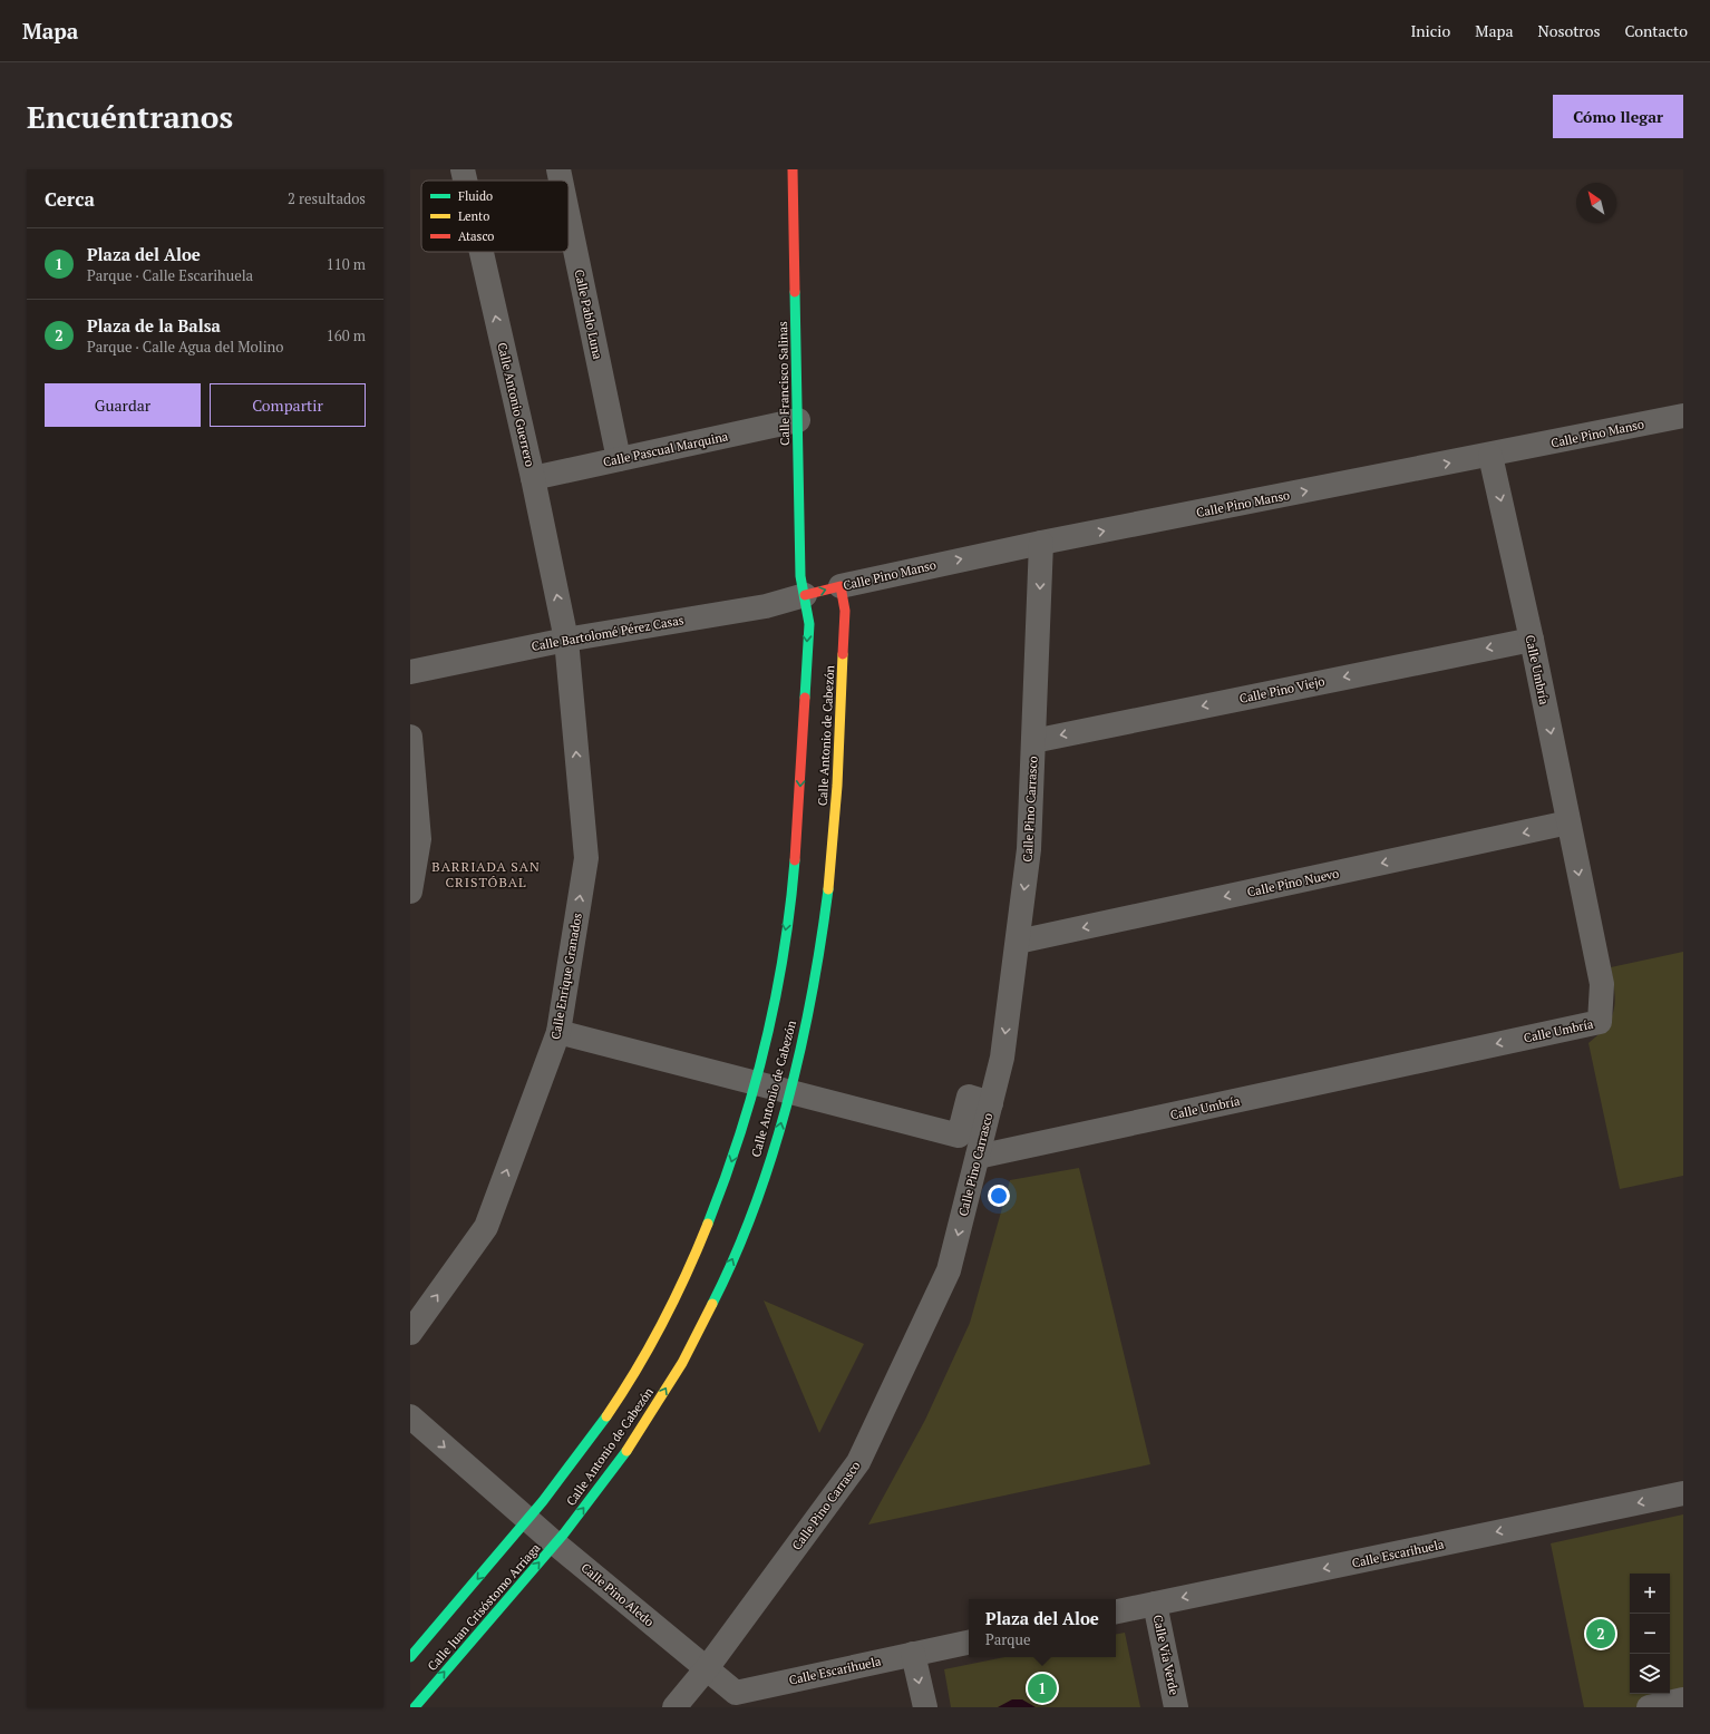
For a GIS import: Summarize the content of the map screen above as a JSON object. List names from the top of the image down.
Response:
{
  "streets": {
    "street": [
      "Calle Pablo Luna",
      "Calle Francisco Salinas",
      "Calle Antonio Guerrero",
      "Calle Pino Manso",
      "Calle Pascual Marquina",
      "Calle Bartolomé Pérez Casas",
      "Calle Umbría",
      "Calle Pino Viejo",
      "Calle Antonio de Cabezón",
      "Calle Pino Carrasco",
      "Calle Pino Nuevo",
      "Calle Enrique Granados",
      "Calle Escarihuela",
      "Calle Pino Aledo",
      "Calle Juan Crisóstomo Arriaga",
      "Calle Vía Verde"
    ]
  },
  "crossings": [
    ["Calle Pablo Luna", "Calle Pascual Marquina"],
    ["Calle Francisco Salinas", "Calle Pino Manso"],
    ["Calle Francisco Salinas", "Calle Pascual Marquina"],
    ["Calle Francisco Salinas", "Calle Bartolomé Pérez Casas"],
    ["Calle Francisco Salinas", "Calle Antonio de Cabezón"],
    ["Calle Antonio Guerrero", "Calle Pascual Marquina"],
    ["Calle Antonio Guerrero", "Calle Bartolomé Pérez Casas"],
    ["Calle Antonio Guerrero", "Calle Enrique Granados"],
    ["Calle Pino Manso", "Calle Bartolomé Pérez Casas"],
    ["Calle Pino Manso", "Calle Umbría"],
    ["Calle Pino Manso", "Calle Antonio de Cabezón"],
    ["Calle Pino Manso", "Calle Pino Carrasco"],
    ["Calle Bartolomé Pérez Casas", "Calle Antonio de Cabezón"],
    ["Calle Bartolomé Pérez Casas", "Calle Enrique Granados"],
    ["Calle Umbría", "Calle Pino Viejo"],
    ["Calle Umbría", "Calle Pino Carrasco"],
    ["Calle Umbría", "Calle Pino Nuevo"],
    ["Calle Pino Viejo", "Calle Pino Carrasco"],
    ["Calle Antonio de Cabezón", "Calle Pino Aledo"],
    ["Calle Antonio de Cabezón", "Calle Juan Crisóstomo Arriaga"],
    ["Calle Pino Carrasco", "Calle Pino Nuevo"],
    ["Calle Pino Carrasco", "Calle Escarihuela"],
    ["Calle Pino Carrasco", "Calle Pino Aledo"],
    ["Calle Escarihuela", "Calle Pino Aledo"],
    ["Calle Escarihuela", "Calle Vía Verde"],
    ["Calle Pino Aledo", "Calle Juan Crisóstomo Arriaga"]
  ],
  "one_way": [
    "Calle Antonio Guerrero",
    "Calle Pino Manso",
    "Calle Pino Viejo",
    "Calle Pino Carrasco",
    "Calle Pino Nuevo",
    "Calle Enrique Granados",
    "Calle Escarihuela",
    "Calle Pino Aledo"
  ],
  "districts": ["BARRIADA SAN CRISTÓBAL"],
  "legend": ["Fluido", "Lento", "Atasco"],
  "north": "top left",
  "page": {
    "header": "Mapa",
    "nav": [
      "Inicio",
      "Mapa",
      "Nosotros",
      "Contacto"
    ],
    "buttons": [
      "Cómo llegar",
      ["Guardar", "Compartir"]
    ],
    "title": "Encuéntranos",
    "heading": ["Cerca", "2 resultados"],
    "list": [
      {
        "mark": "1",
        "name": "Plaza del Aloe",
        "note": "Parque · Calle Escarihuela",
        "value": "110 m"
      },
      {
        "mark": "2",
        "name": "Plaza de la Balsa",
        "note": "Parque · Calle Agua del Molino",
        "value": "160 m"
      }
    ],
    "map_buttons": ["+", "−"],
    "popup": ["Plaza del Aloe", "Parque"],
    "pins": ["2", "1"]
  }
}
